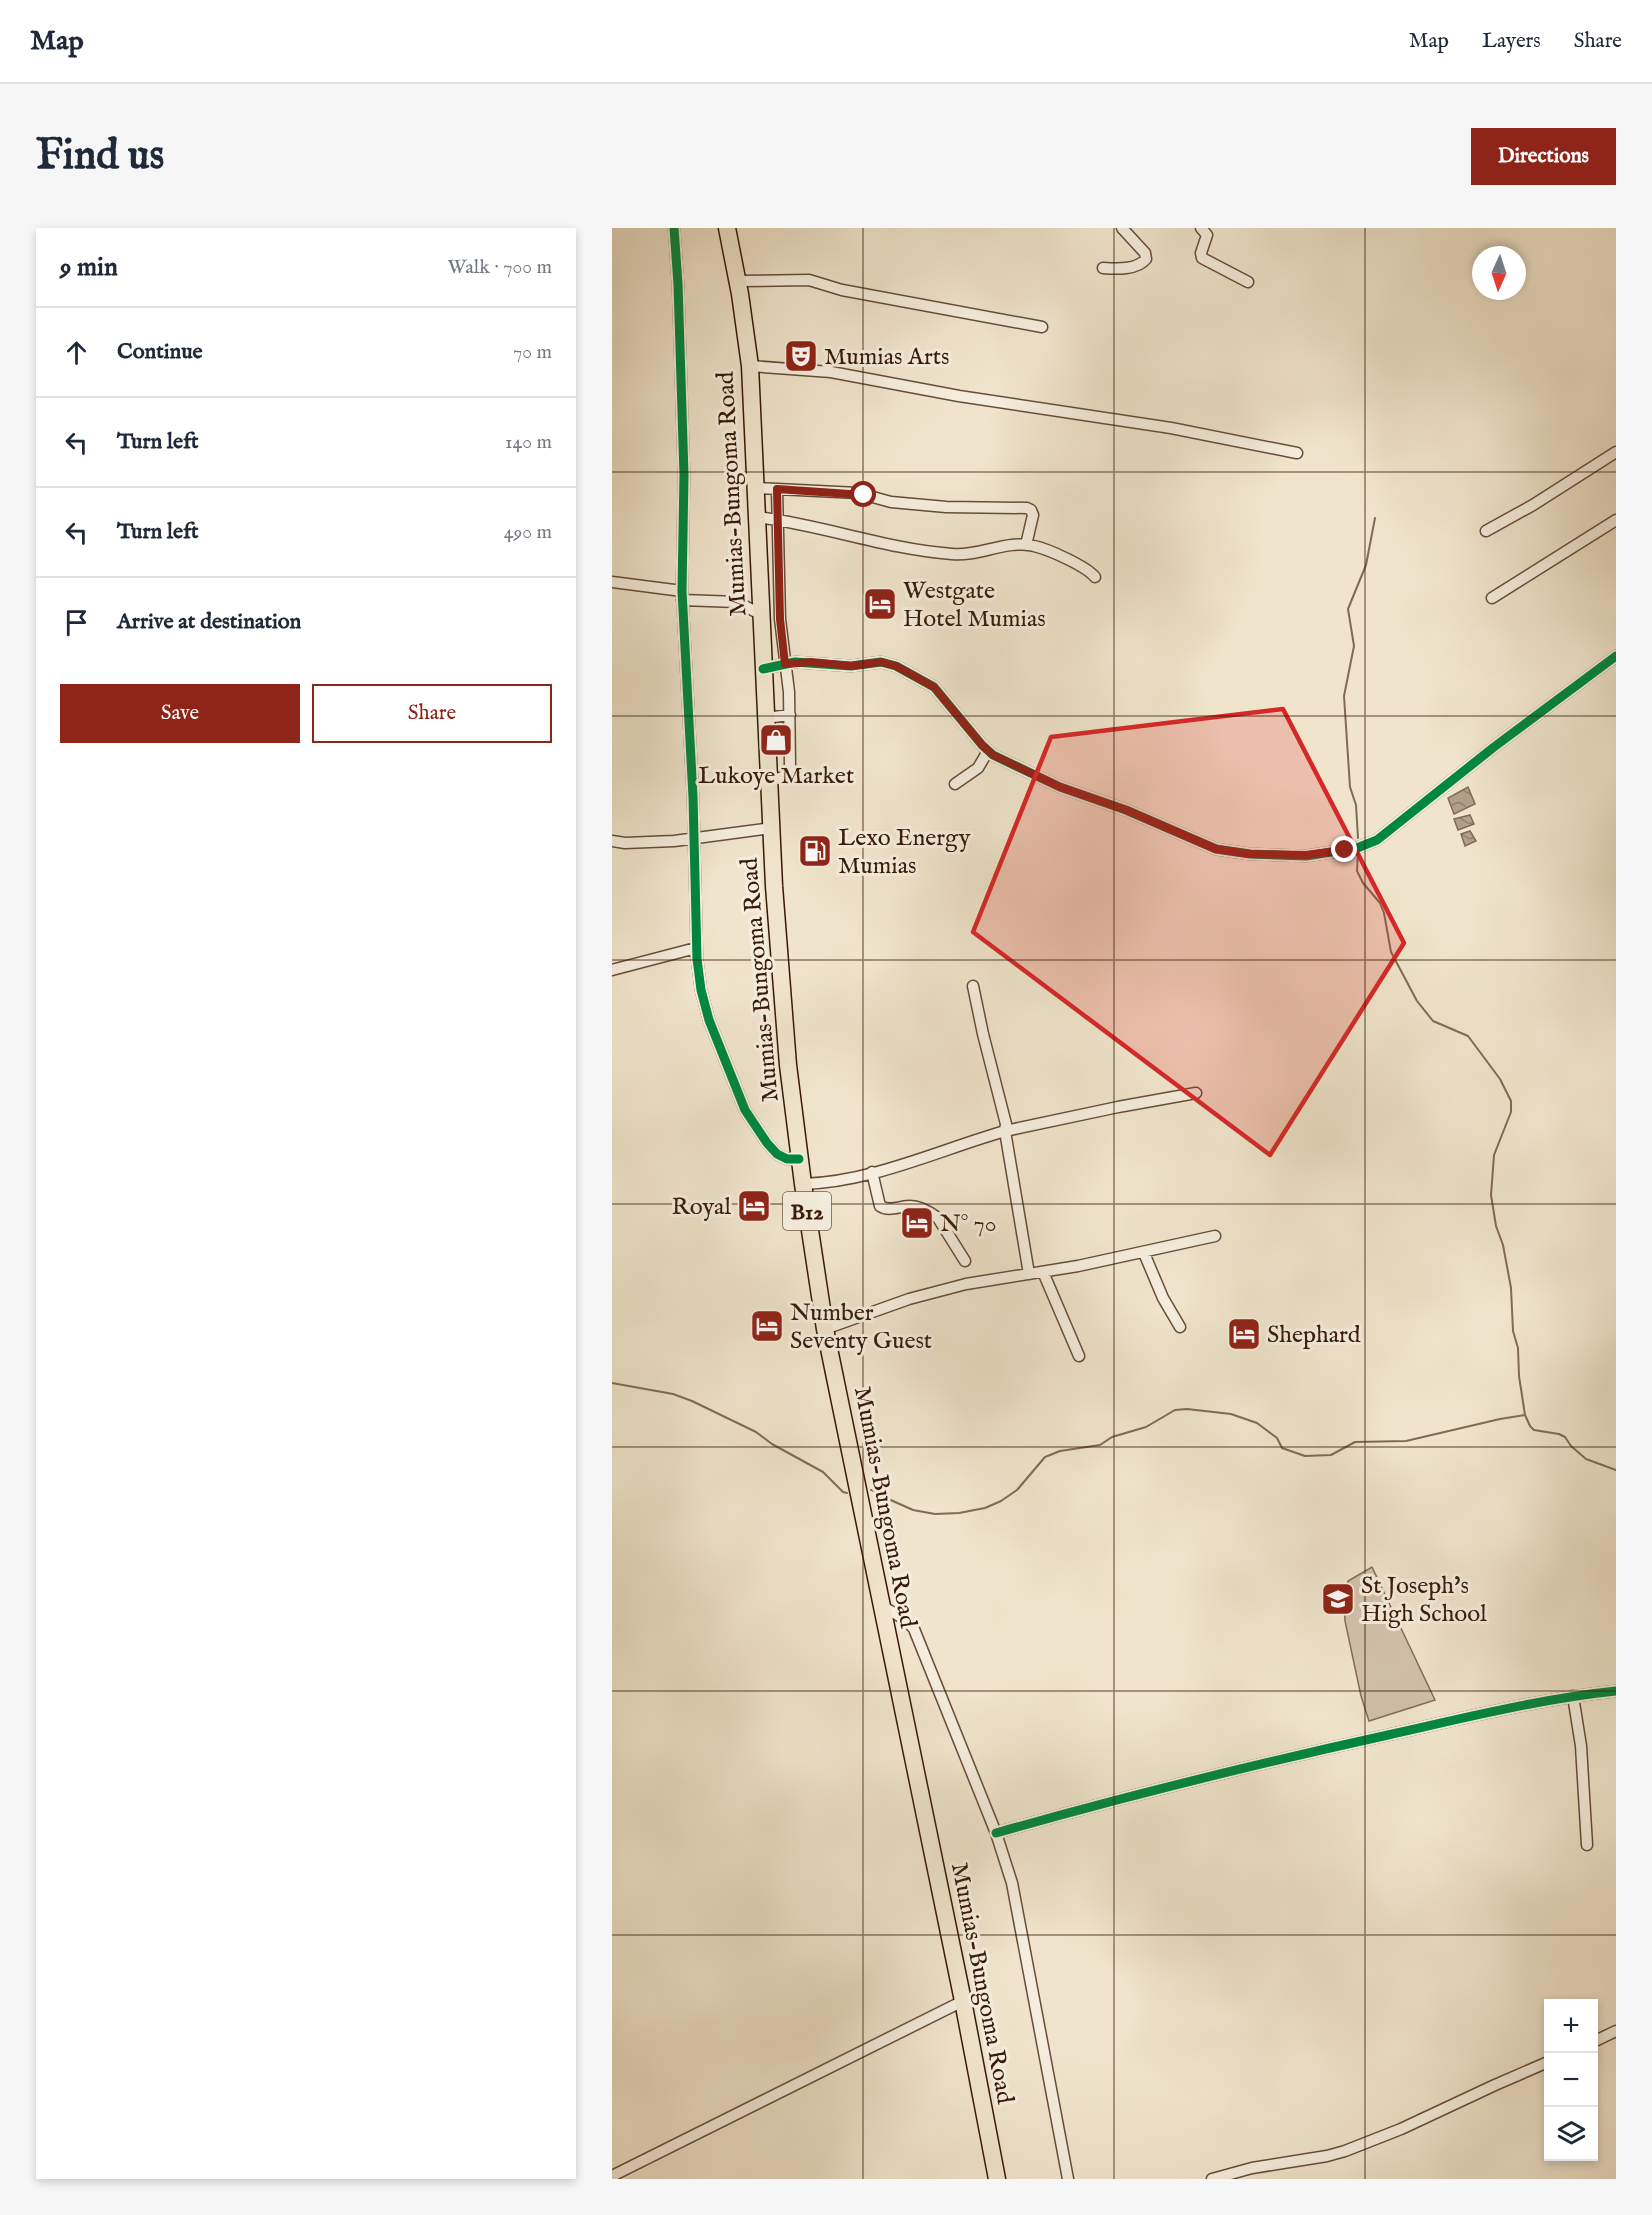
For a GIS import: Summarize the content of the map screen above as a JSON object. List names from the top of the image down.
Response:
{
  "streets": {
    "highway": ["Mumias-Bungoma Road", "B12"]
  },
  "places": {
    "theatre": ["Mumias Arts"],
    "hotel": [
      "Westgate Hotel Mumias",
      "Royal",
      "N° 70",
      "Number Seventy Guest",
      "Shephard"
    ],
    "shop": ["Lukoye Market"],
    "fuel station": ["Lexo Energy Mumias"],
    "school or university": ["St Joseph's High School"]
  },
  "north": "bottom",
  "page": {
    "header": "Map",
    "nav": ["Map", "Layers", "Share"],
    "buttons": [
      "Directions",
      ["Save", "Share"]
    ],
    "title": "Find us",
    "heading": ["9 min", "Walk · 700 m"],
    "list": [
      ["Continue", "70 m"],
      ["Turn left", "140 m"],
      ["Turn left", "490 m"],
      "Arrive at destination"
    ],
    "map_buttons": ["+", "−"]
  }
}
